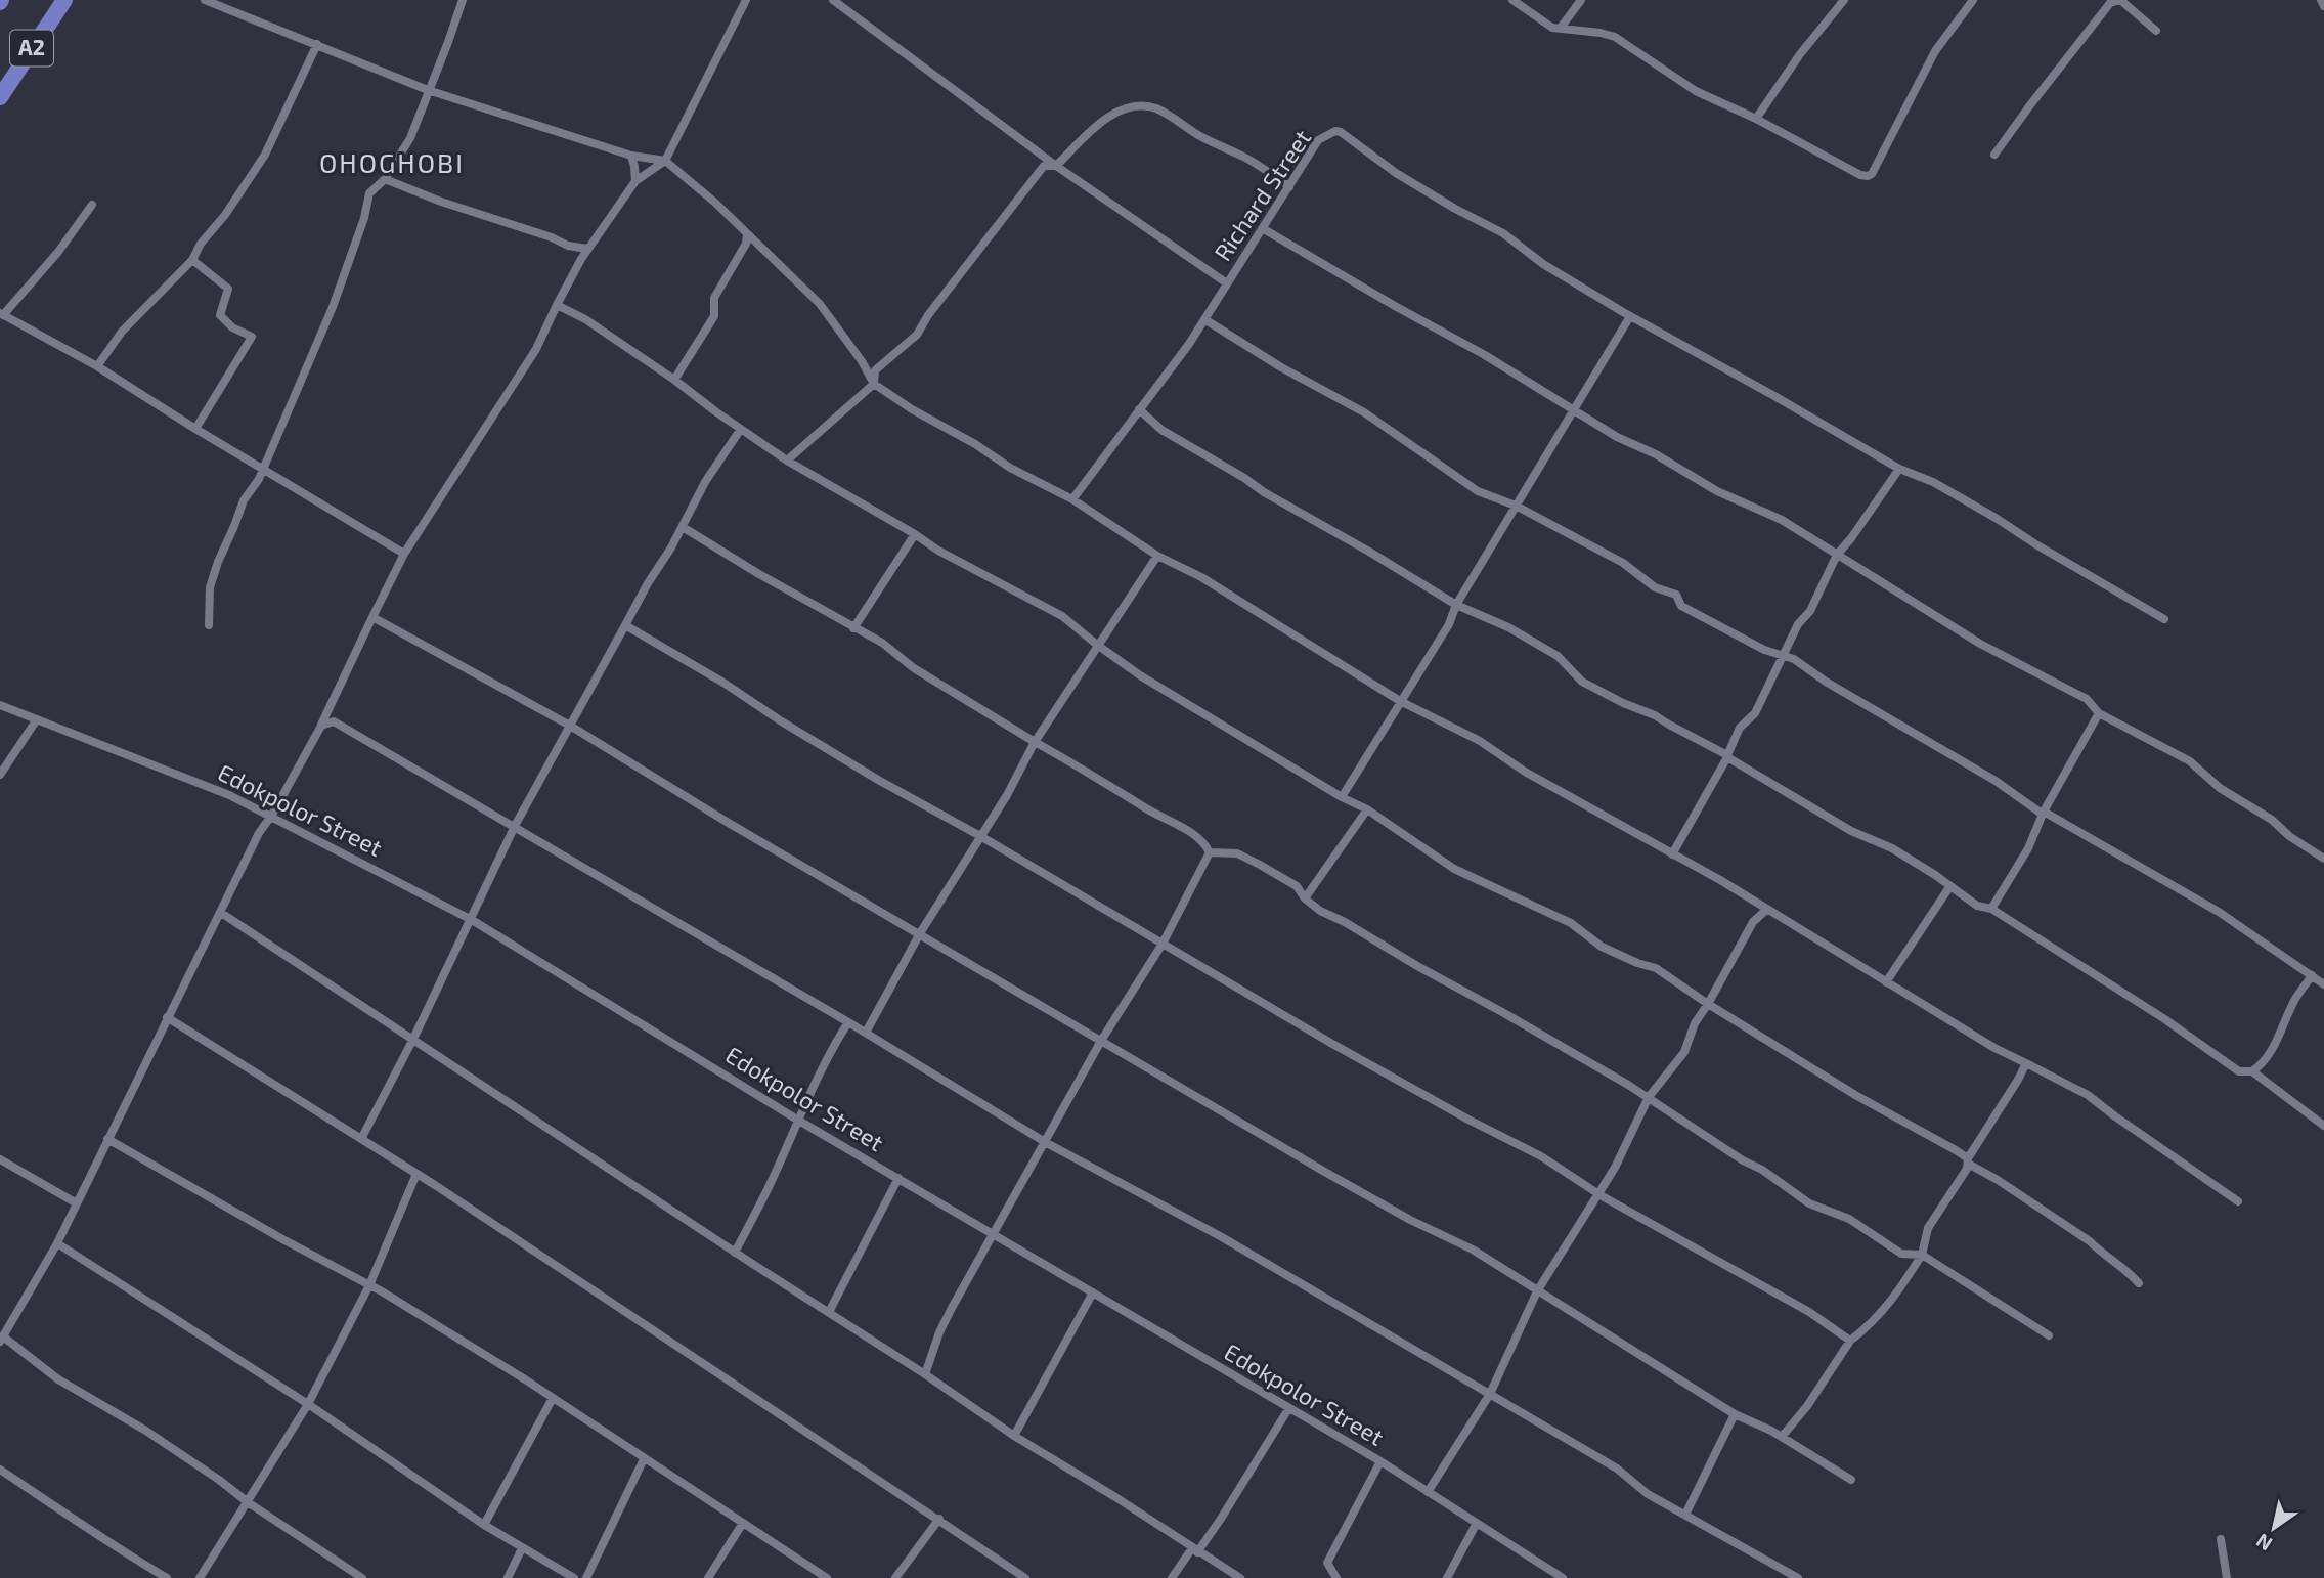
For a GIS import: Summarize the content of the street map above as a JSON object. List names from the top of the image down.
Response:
{
  "streets": {
    "highway": ["A2"],
    "street": ["Richard Street", "Edokpolor Street"]
  },
  "districts": ["OHOGHOBI"],
  "north": "bottom left"
}
